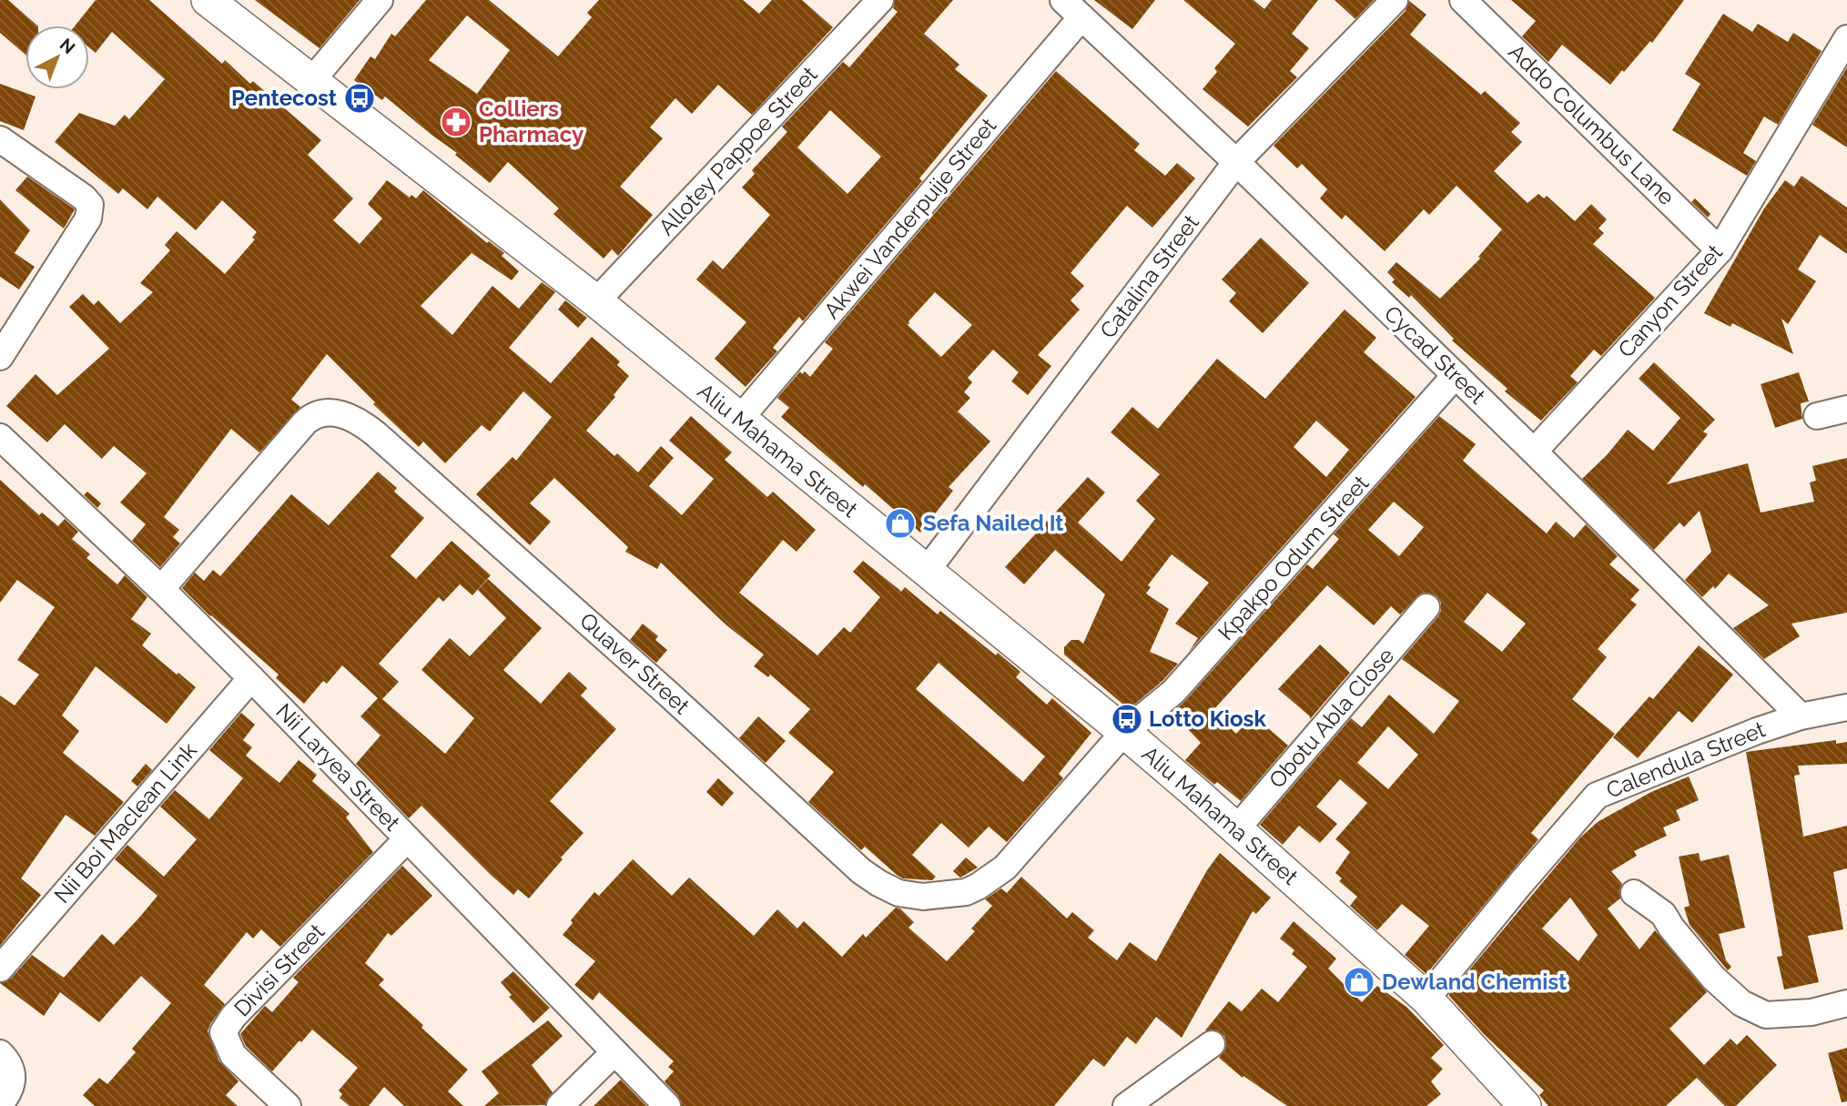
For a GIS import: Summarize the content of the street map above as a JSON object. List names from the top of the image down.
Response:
{
  "streets": {
    "street": [
      "Addo Columbus Lane",
      "Allotey Pappoe Street",
      "Akwei Vanderpuije Street",
      "Catalina Street",
      "Canyon Street",
      "Cycad Street",
      "Aliu Mahama Street",
      "Kpakpo Odum Street",
      "Quaver Street",
      "Obotu Abla Close",
      "Calendula Street",
      "Nii Laryea Street",
      "Nii Boi Maclean Link",
      "Divisi Street"
    ]
  },
  "crossings": [
    ["Addo Columbus Lane", "Canyon Street"],
    ["Allotey Pappoe Street", "Aliu Mahama Street"],
    ["Akwei Vanderpuije Street", "Cycad Street"],
    ["Akwei Vanderpuije Street", "Aliu Mahama Street"],
    ["Catalina Street", "Cycad Street"],
    ["Catalina Street", "Aliu Mahama Street"],
    ["Canyon Street", "Cycad Street"],
    ["Cycad Street", "Kpakpo Odum Street"],
    ["Cycad Street", "Calendula Street"],
    ["Aliu Mahama Street", "Kpakpo Odum Street"],
    ["Aliu Mahama Street", "Quaver Street"],
    ["Aliu Mahama Street", "Obotu Abla Close"],
    ["Aliu Mahama Street", "Calendula Street"],
    ["Kpakpo Odum Street", "Quaver Street"],
    ["Quaver Street", "Nii Laryea Street"],
    ["Nii Laryea Street", "Nii Boi Maclean Link"],
    ["Nii Laryea Street", "Divisi Street"]
  ],
  "places": {
    "bus stop": ["Pentecost", "Lotto Kiosk"],
    "pharmacy": ["Colliers Pharmacy"],
    "shop": ["Sefa Nailed It", "Dewland Chemist"]
  },
  "north": "top right"
}
